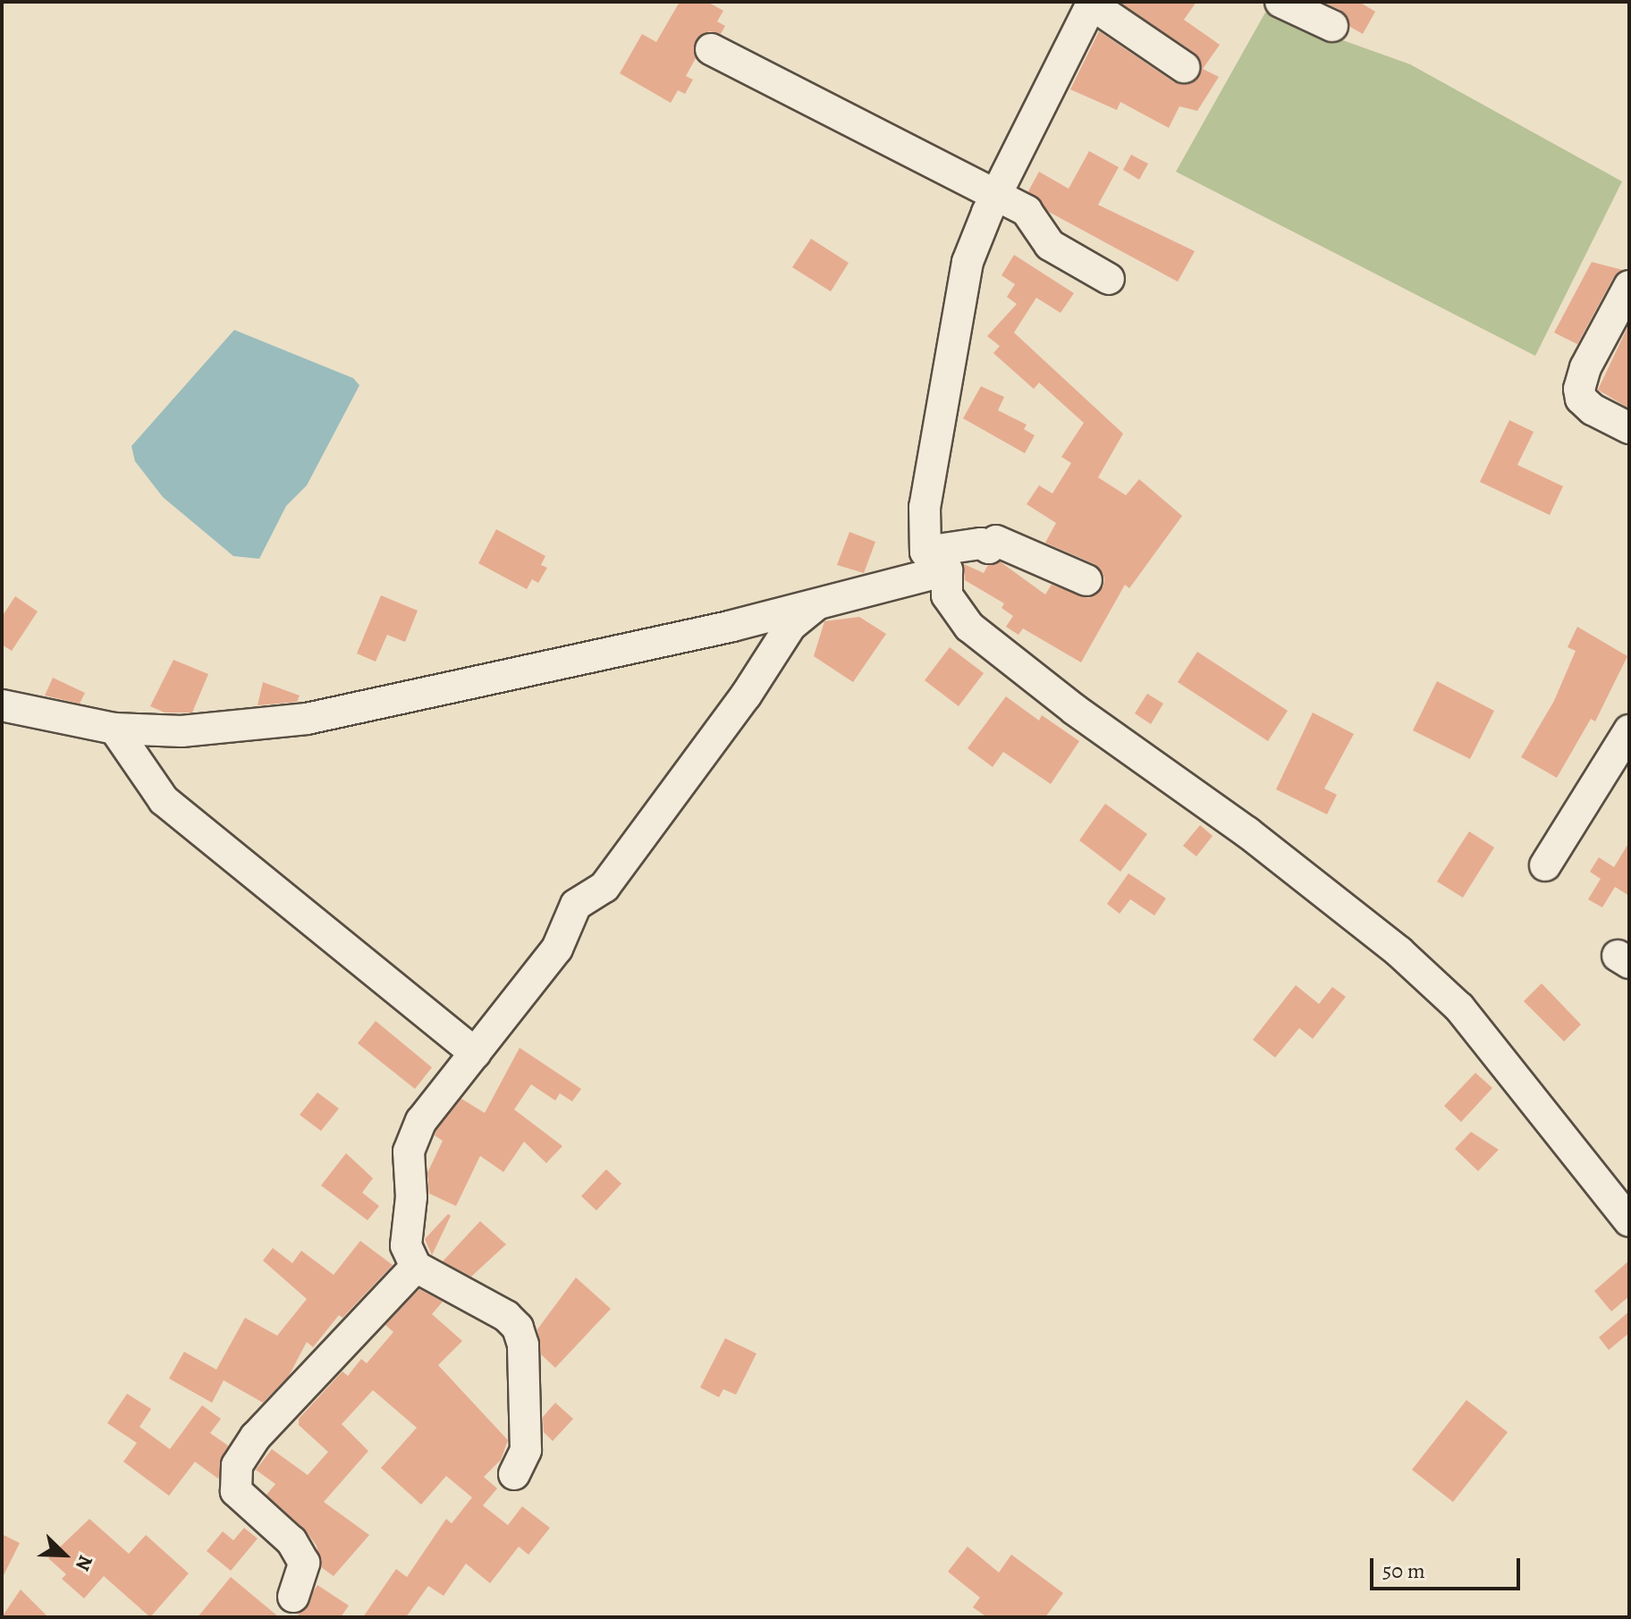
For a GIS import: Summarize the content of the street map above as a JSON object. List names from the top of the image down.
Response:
{
  "scale_bar": "50 m",
  "north": "bottom right"
}
